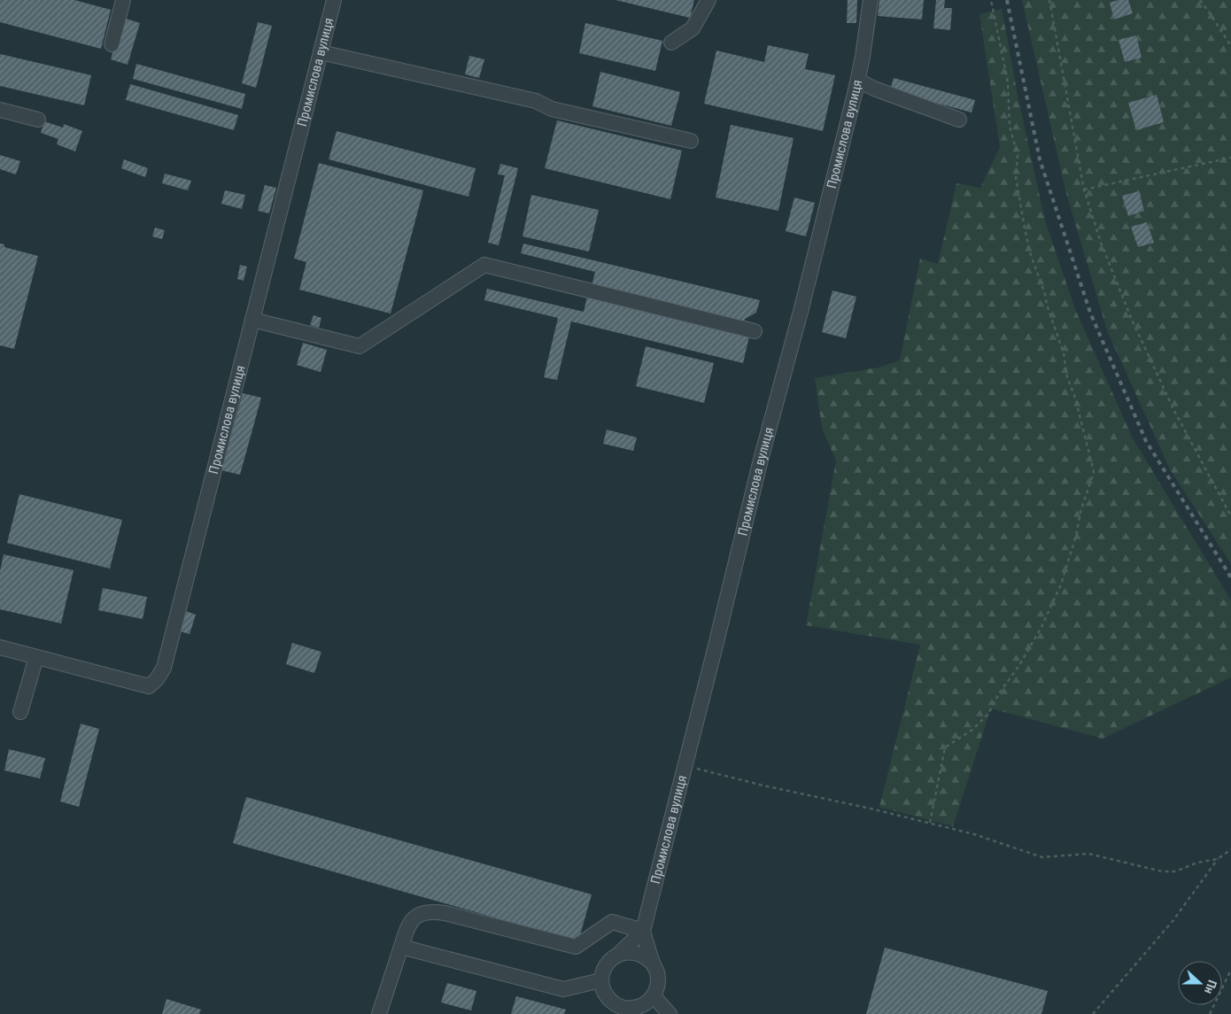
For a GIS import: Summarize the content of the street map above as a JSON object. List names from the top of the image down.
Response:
{
  "streets": {
    "street": ["Промислова вулиця"]
  },
  "north": "right"
}
